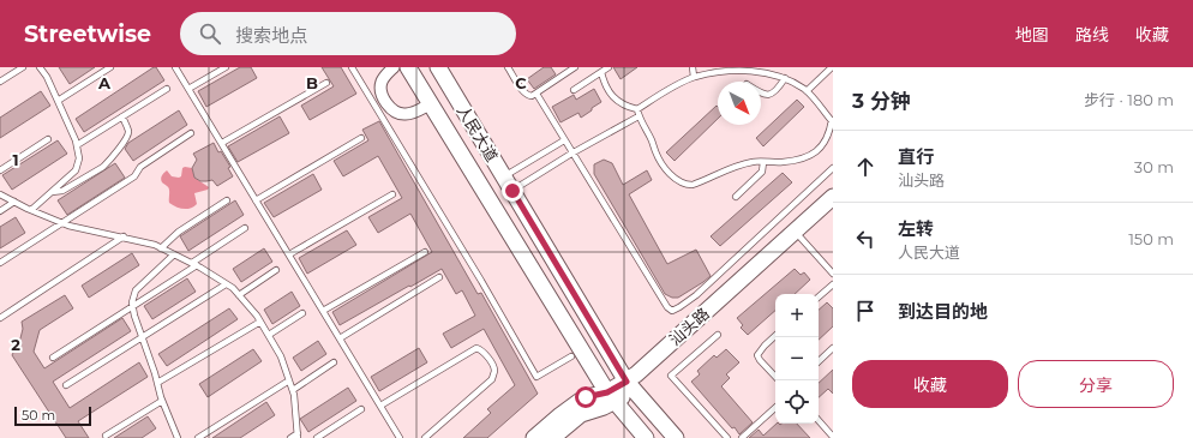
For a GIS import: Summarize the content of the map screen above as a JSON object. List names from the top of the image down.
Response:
{
  "streets": {
    "main road": ["人民大道", "汕头路"]
  },
  "crossings": [
    ["人民大道", "汕头路"]
  ],
  "scale_bar": "50 m",
  "north": "bottom right",
  "page": {
    "header": "Streetwise",
    "search": "搜索地点",
    "nav": ["地图", "路线", "收藏"],
    "heading": ["3 分钟", "步行 · 180 m"],
    "list": [
      ["直行", "汕头路", "30 m"],
      ["左转", "人民大道", "150 m"],
      "到达目的地"
    ],
    "map_buttons": ["+", "−"],
    "buttons": ["收藏", "分享"],
    "scale": "50 m"
  },
  "grid": {
    "columns": ["A", "B", "C"],
    "rows": ["1", "2"]
  }
}
